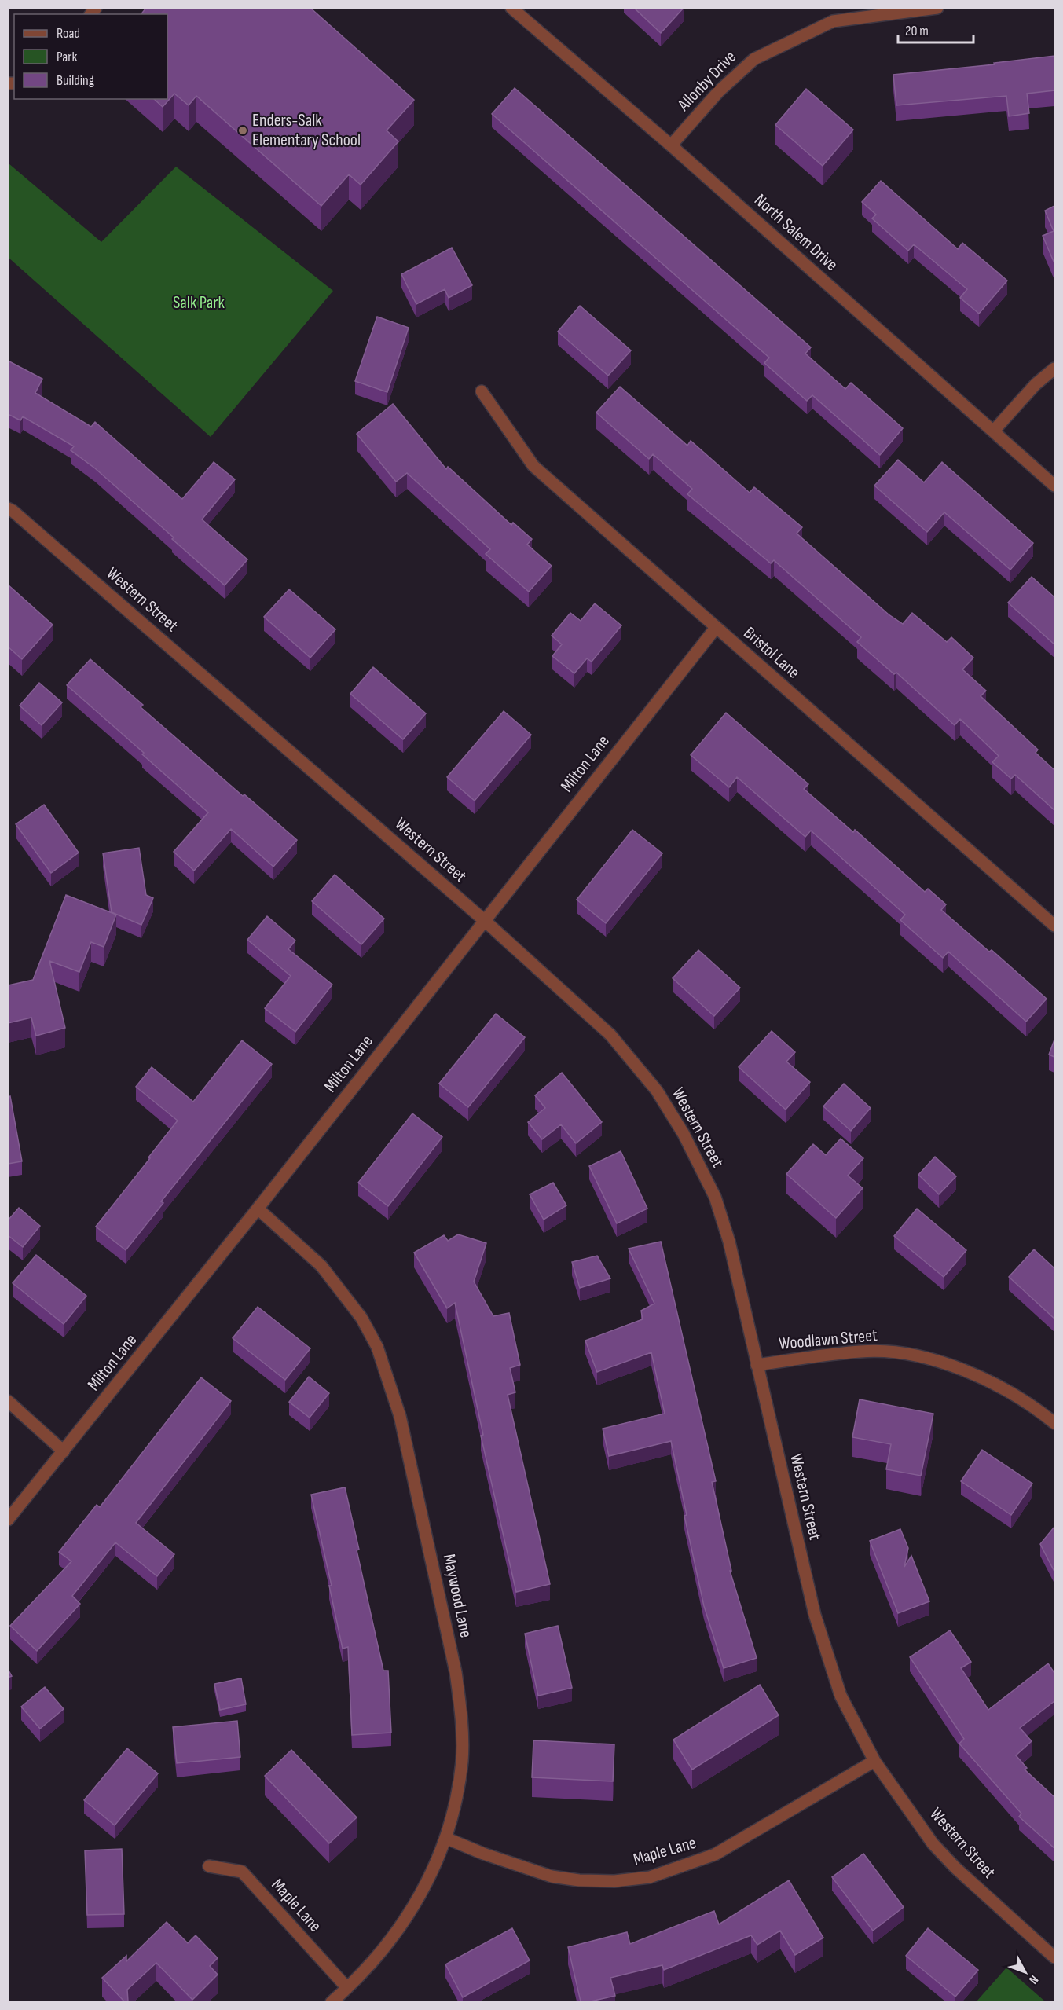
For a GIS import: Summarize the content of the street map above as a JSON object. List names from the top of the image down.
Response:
{
  "streets": {
    "street": [
      "Allonby Drive",
      "North Salem Drive",
      "Western Street",
      "Bristol Lane",
      "Milton Lane",
      "Woodlawn Street",
      "Maywood Lane",
      "Maple Lane"
    ]
  },
  "crossings": [
    ["Allonby Drive", "North Salem Drive"],
    ["Western Street", "Milton Lane"],
    ["Western Street", "Woodlawn Street"],
    ["Western Street", "Maple Lane"],
    ["Bristol Lane", "Milton Lane"],
    ["Milton Lane", "Maywood Lane"],
    ["Maywood Lane", "Maple Lane"]
  ],
  "parks": ["Salk Park"],
  "places": ["Enders-Salk Elementary School"],
  "legend": ["Road", "Park", "Building"],
  "scale_bar": "20 m",
  "north": "bottom right"
}
